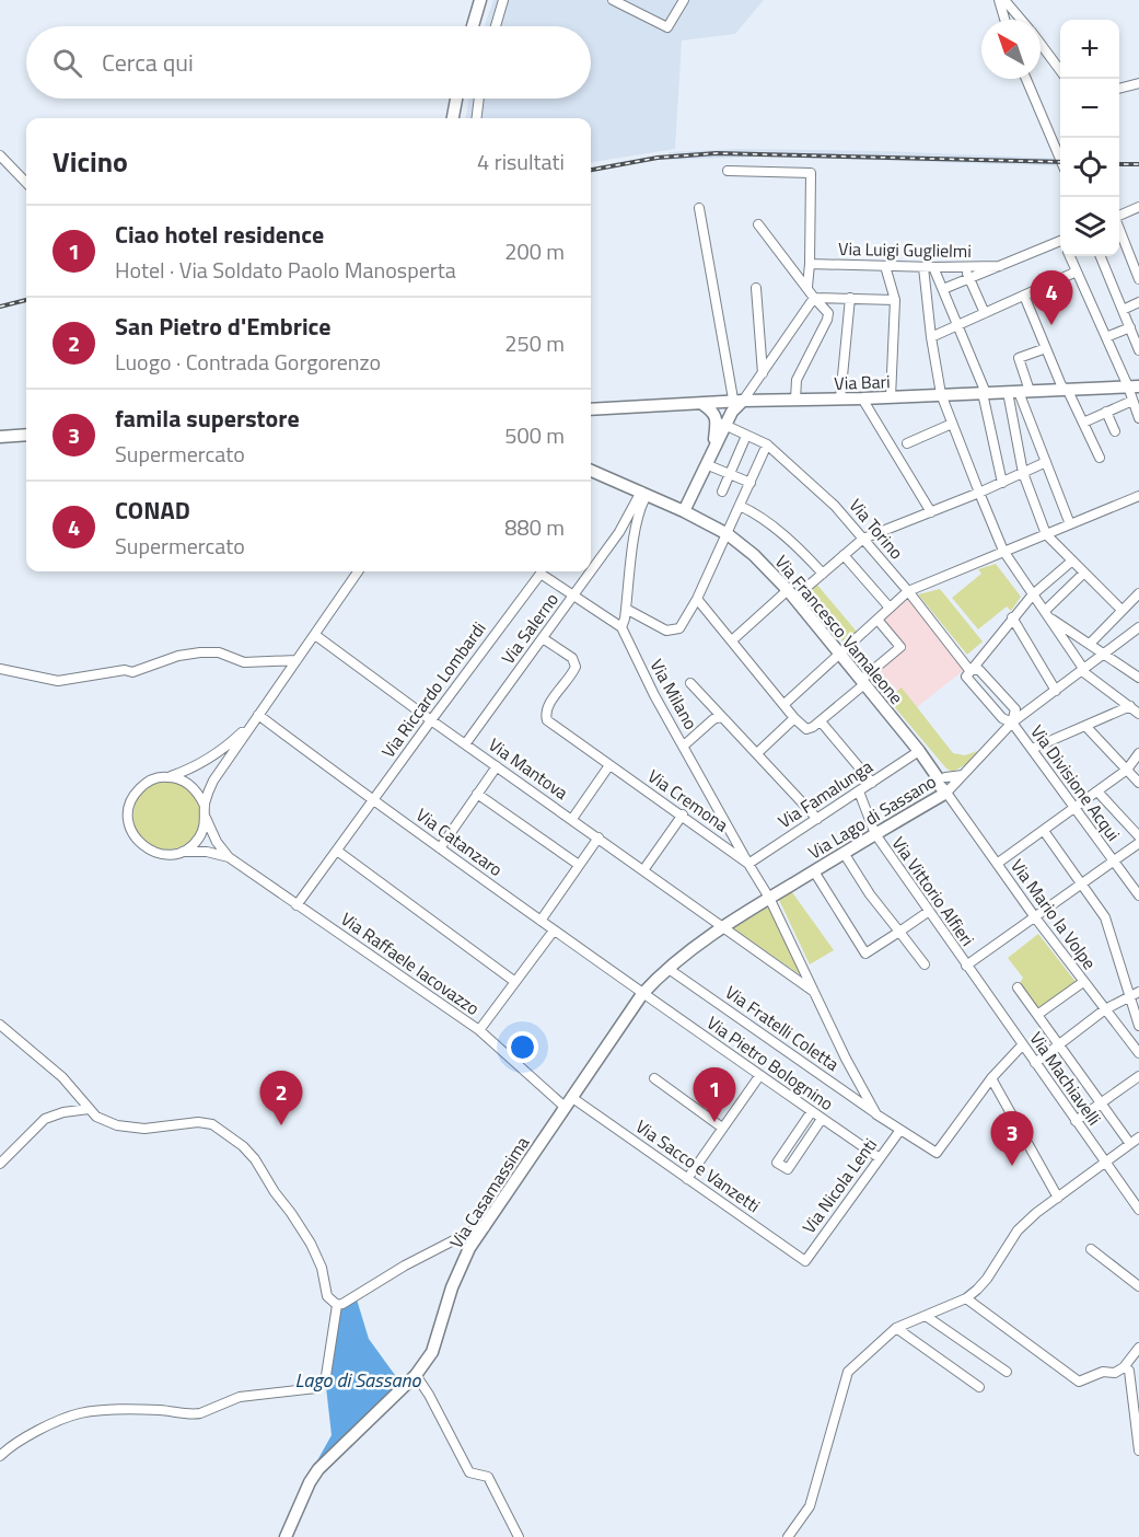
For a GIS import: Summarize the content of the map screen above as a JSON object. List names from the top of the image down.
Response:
{
  "streets": {
    "main road": [
      "Via Bari",
      "Via Francesco Vamaleone",
      "Via Lago di Sassano",
      "Via Casamassima"
    ],
    "street": [
      "Via Luigi Guglielmi",
      "Via Torino",
      "Via Salerno",
      "Via Riccardo Lombardi",
      "Via Milano",
      "Via Mantova",
      "Via Divisione Acqui",
      "Via Famalunga",
      "Via Cremona",
      "Via Catanzaro",
      "Via Vittorio Alfieri",
      "Via Mario la Volpe",
      "Via Raffaele Iacovazzo",
      "Via Fratelli Coletta",
      "Via Pietro Bolognino",
      "Via Machiavelli",
      "Via Sacco e Vanzetti",
      "Via Nicola Lenti"
    ]
  },
  "crossings": [
    ["Via Bari", "Via Torino"],
    ["Via Salerno", "Via Francesco Vamaleone"],
    ["Via Salerno", "Via Riccardo Lombardi"],
    ["Via Salerno", "Via Mantova"],
    ["Via Salerno", "Via Cremona"],
    ["Via Francesco Vamaleone", "Via Famalunga"],
    ["Via Riccardo Lombardi", "Via Milano"],
    ["Via Riccardo Lombardi", "Via Mantova"],
    ["Via Riccardo Lombardi", "Via Catanzaro"],
    ["Via Riccardo Lombardi", "Via Raffaele Iacovazzo"],
    ["Via Milano", "Via Mantova"],
    ["Via Milano", "Via Famalunga"],
    ["Via Milano", "Via Cremona"],
    ["Via Milano", "Via Lago di Sassano"],
    ["Via Milano", "Via Fratelli Coletta"],
    ["Via Mantova", "Via Lago di Sassano"],
    ["Via Divisione Acqui", "Via Lago di Sassano"],
    ["Via Famalunga", "Via Cremona"],
    ["Via Famalunga", "Via Vittorio Alfieri"],
    ["Via Lago di Sassano", "Via Catanzaro"],
    ["Via Lago di Sassano", "Via Vittorio Alfieri"],
    ["Via Lago di Sassano", "Via Mario la Volpe"],
    ["Via Lago di Sassano", "Via Fratelli Coletta"],
    ["Via Lago di Sassano", "Via Pietro Bolognino"],
    ["Via Lago di Sassano", "Via Casamassima"],
    ["Via Catanzaro", "Via Pietro Bolognino"],
    ["Via Catanzaro", "Via Casamassima"],
    ["Via Vittorio Alfieri", "Via Machiavelli"],
    ["Via Raffaele Iacovazzo", "Via Sacco e Vanzetti"],
    ["Via Raffaele Iacovazzo", "Via Casamassima"],
    ["Via Fratelli Coletta", "Via Nicola Lenti"],
    ["Via Pietro Bolognino", "Via Nicola Lenti"],
    ["Via Pietro Bolognino", "Via Casamassima"],
    ["Via Sacco e Vanzetti", "Via Nicola Lenti"],
    ["Via Sacco e Vanzetti", "Via Casamassima"]
  ],
  "water": ["Lago di Sassano"],
  "north": "top left",
  "page": {
    "map_buttons": ["+", "−"],
    "search": "Cerca qui",
    "heading": ["Vicino", "4 risultati"],
    "list": [
      {
        "mark": "1",
        "name": "Ciao hotel residence",
        "note": "Hotel · Via Soldato Paolo Manosperta",
        "value": "200 m"
      },
      {
        "mark": "2",
        "name": "San Pietro d'Embrice",
        "note": "Luogo · Contrada Gorgorenzo",
        "value": "250 m"
      },
      {
        "mark": "3",
        "name": "famila superstore",
        "note": "Supermercato",
        "value": "500 m"
      },
      {
        "mark": "4",
        "name": "CONAD",
        "note": "Supermercato",
        "value": "880 m"
      }
    ],
    "pins": [
      "4",
      "1",
      "2",
      "3"
    ]
  }
}
